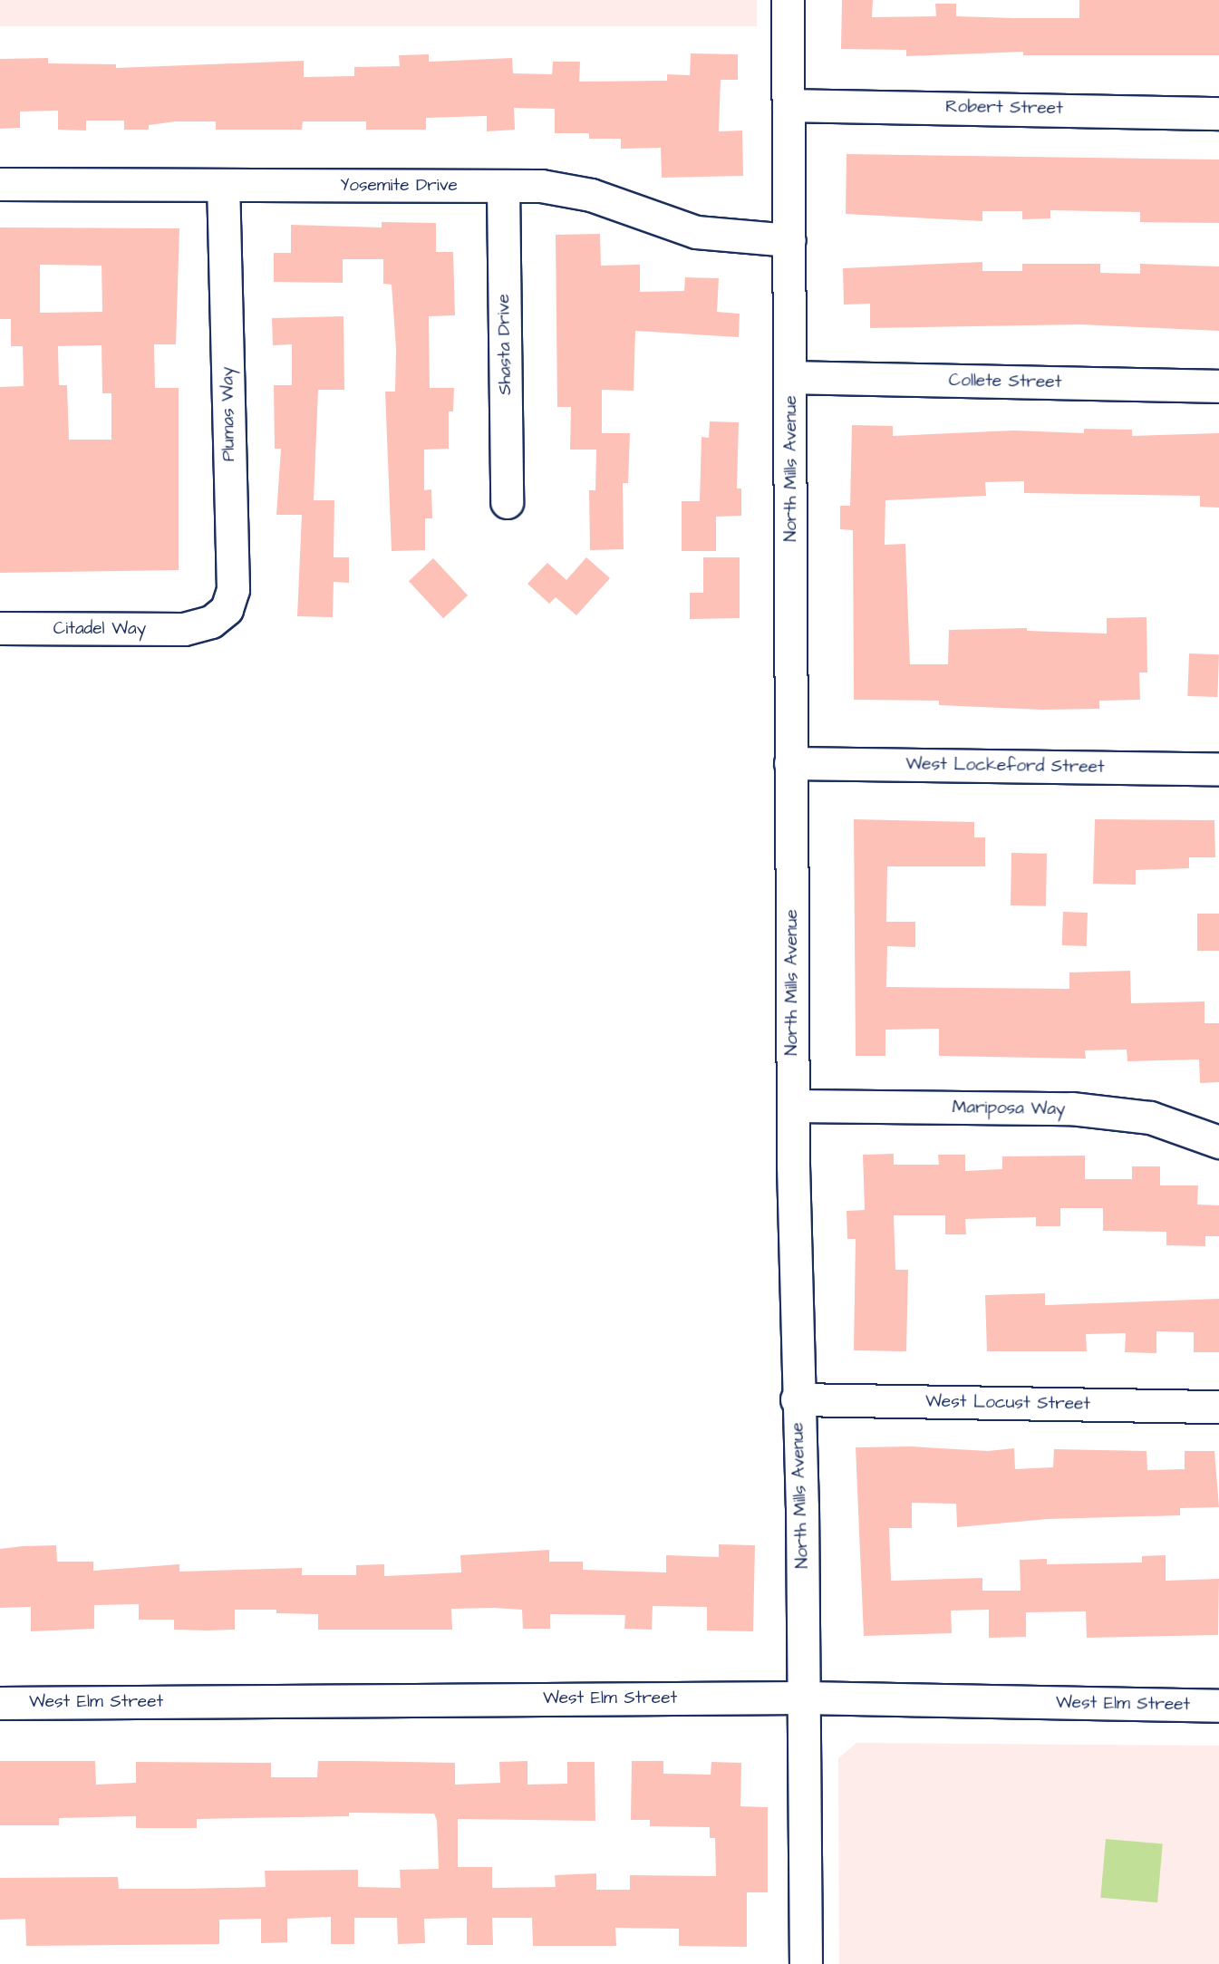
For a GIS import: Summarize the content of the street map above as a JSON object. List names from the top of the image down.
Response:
{
  "streets": {
    "street": [
      "Robert Street",
      "Yosemite Drive",
      "Shasta Drive",
      "Collete Street",
      "Plumas Way",
      "North Mills Avenue",
      "Citadel Way",
      "West Lockeford Street",
      "Mariposa Way",
      "West Locust Street",
      "West Elm Street"
    ]
  },
  "crossings": [
    ["Robert Street", "North Mills Avenue"],
    ["Yosemite Drive", "Shasta Drive"],
    ["Yosemite Drive", "Plumas Way"],
    ["Yosemite Drive", "North Mills Avenue"],
    ["Collete Street", "North Mills Avenue"],
    ["Plumas Way", "Citadel Way"],
    ["North Mills Avenue", "West Lockeford Street"],
    ["North Mills Avenue", "Mariposa Way"],
    ["North Mills Avenue", "West Locust Street"],
    ["North Mills Avenue", "West Elm Street"]
  ]
}
